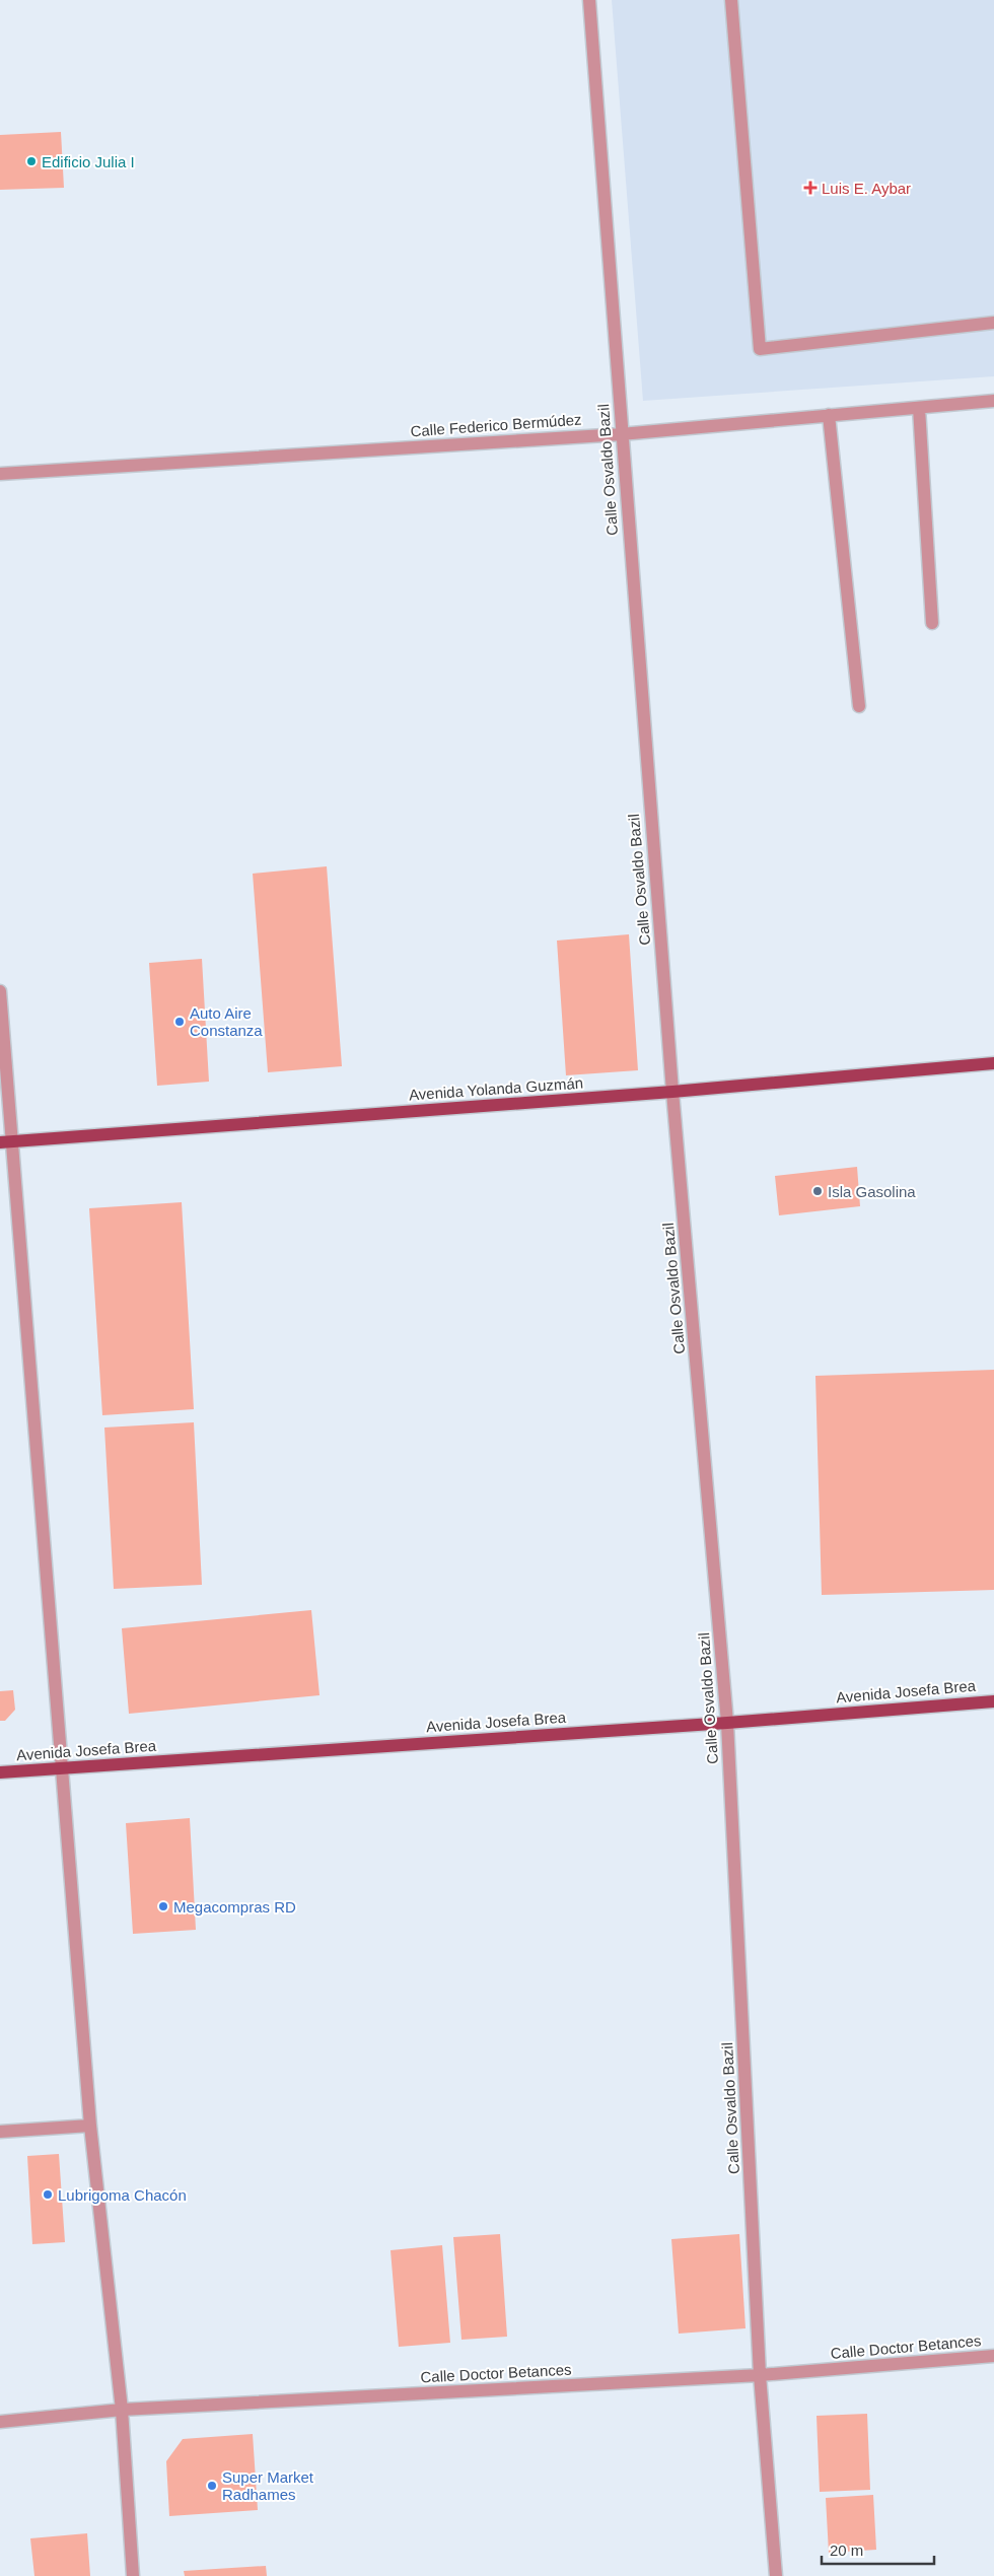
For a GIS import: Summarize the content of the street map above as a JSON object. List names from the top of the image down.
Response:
{
  "streets": {
    "main road": ["Avenida Yolanda Guzmán", "Avenida Josefa Brea"],
    "street": ["Calle Federico Bermúdez", "Calle Osvaldo Bazil", "Calle Doctor Betances"]
  },
  "crossings": [
    ["Calle Federico Bermúdez", "Calle Osvaldo Bazil"],
    ["Calle Osvaldo Bazil", "Avenida Yolanda Guzmán"],
    ["Calle Osvaldo Bazil", "Avenida Josefa Brea"],
    ["Calle Osvaldo Bazil", "Calle Doctor Betances"]
  ],
  "places": {
    "other": [
      "Edificio Julia I",
      "Auto Aire Constanza",
      "Isla Gasolina",
      "Megacompras RD",
      "Lubrigoma Chacón",
      "Super Market Radhames"
    ],
    "health": ["Luis E. Aybar"]
  },
  "scale_bar": "20 m"
}
